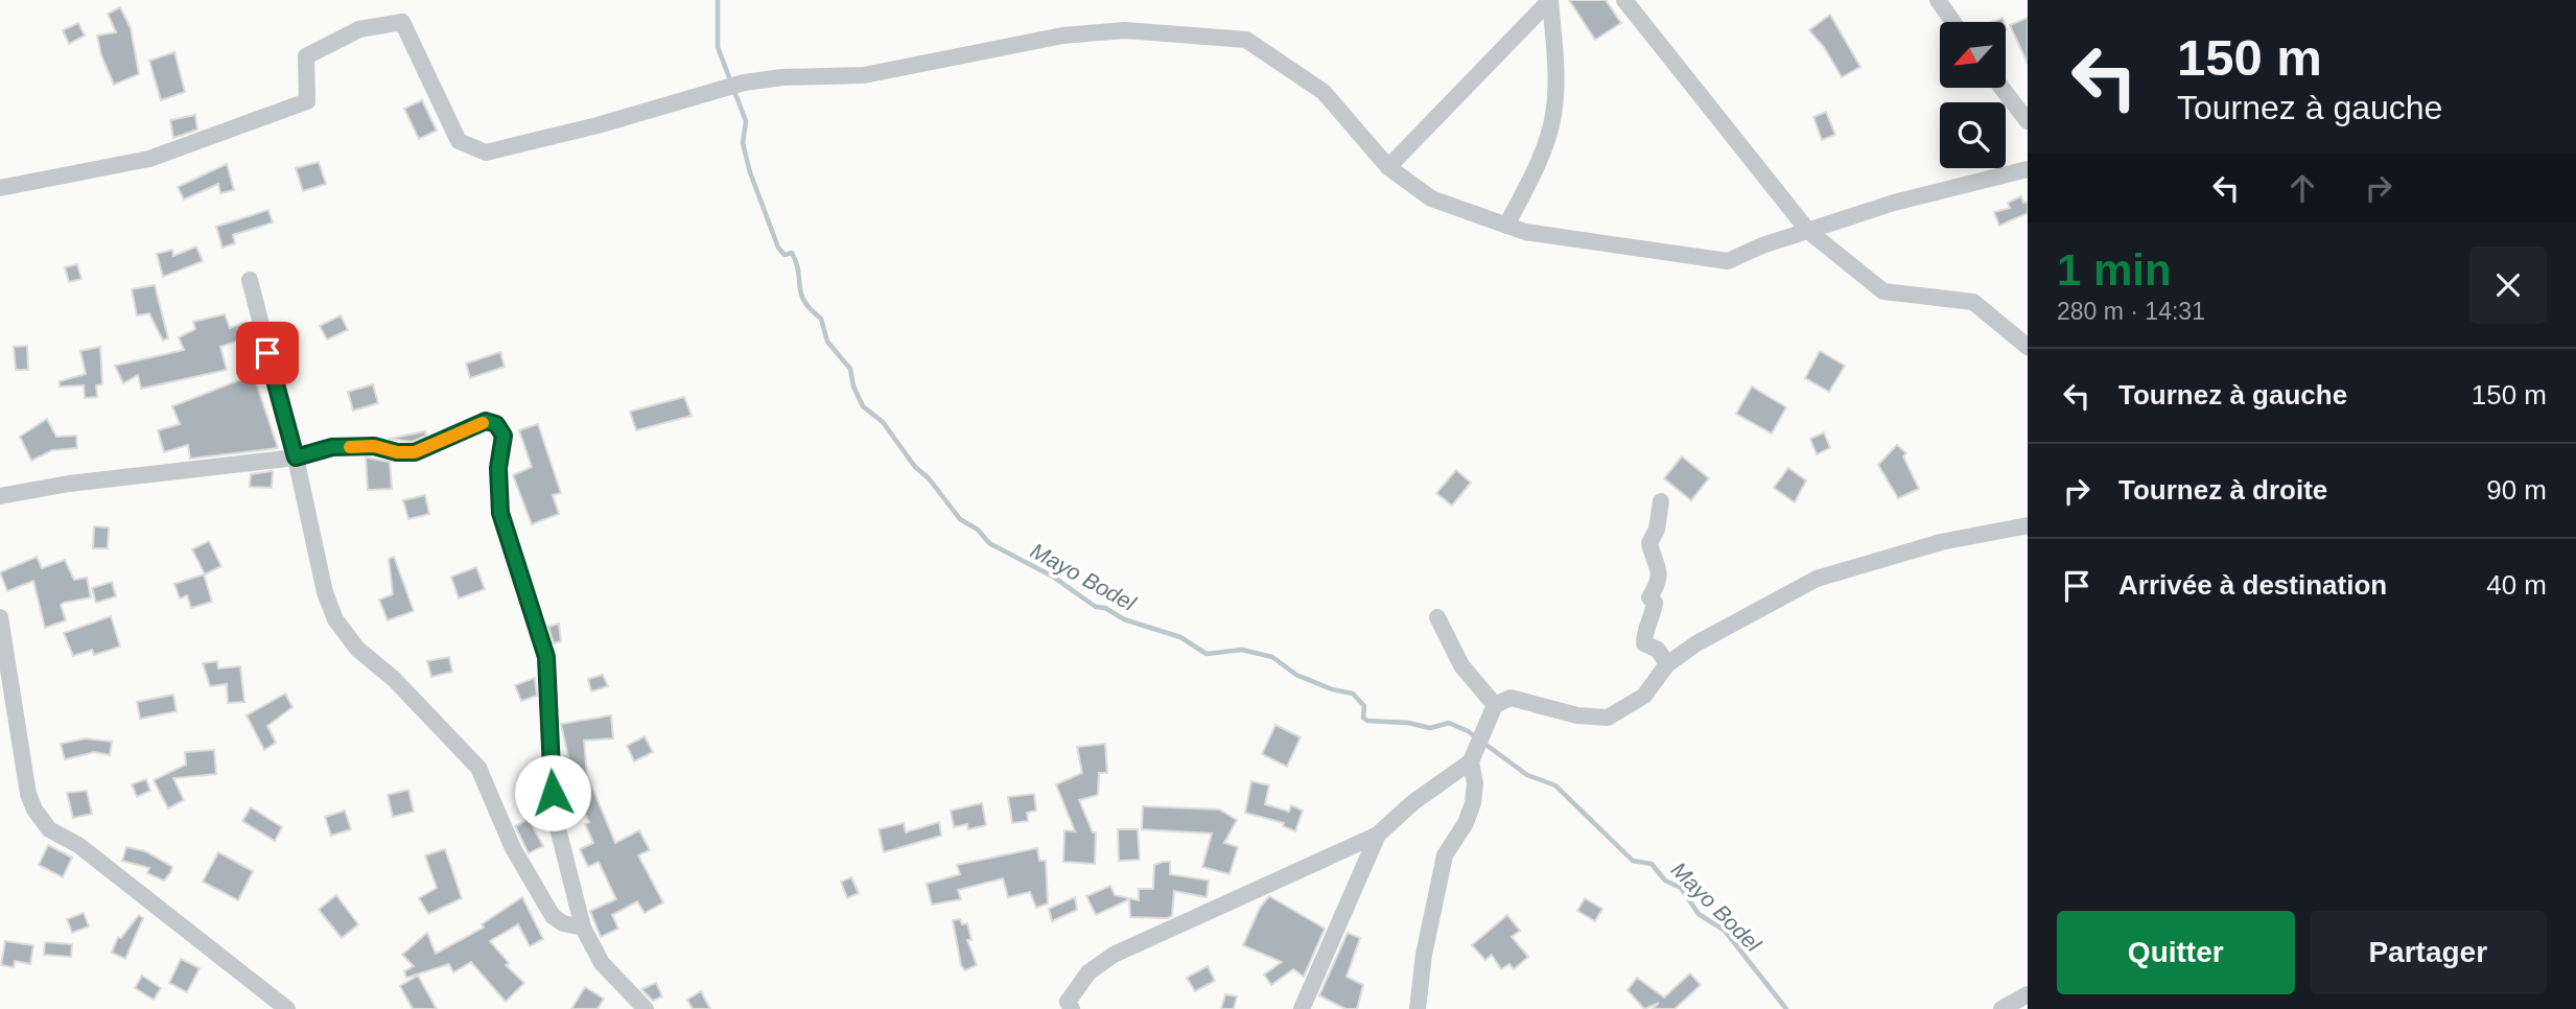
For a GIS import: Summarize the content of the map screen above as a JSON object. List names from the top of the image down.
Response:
{
  "water": ["Mayo Bodel"],
  "north": "bottom left",
  "page": {
    "turn": ["150 m", "Tournez à gauche"],
    "heading": ["1 min", "280 m · 14:31"],
    "list": [
      {
        "name": "Tournez à gauche",
        "value": "150 m"
      },
      {
        "name": "Tournez à droite",
        "value": "90 m"
      },
      {
        "name": "Arrivée à destination",
        "value": "40 m"
      }
    ],
    "buttons": ["Quitter", "Partager"]
  }
}
